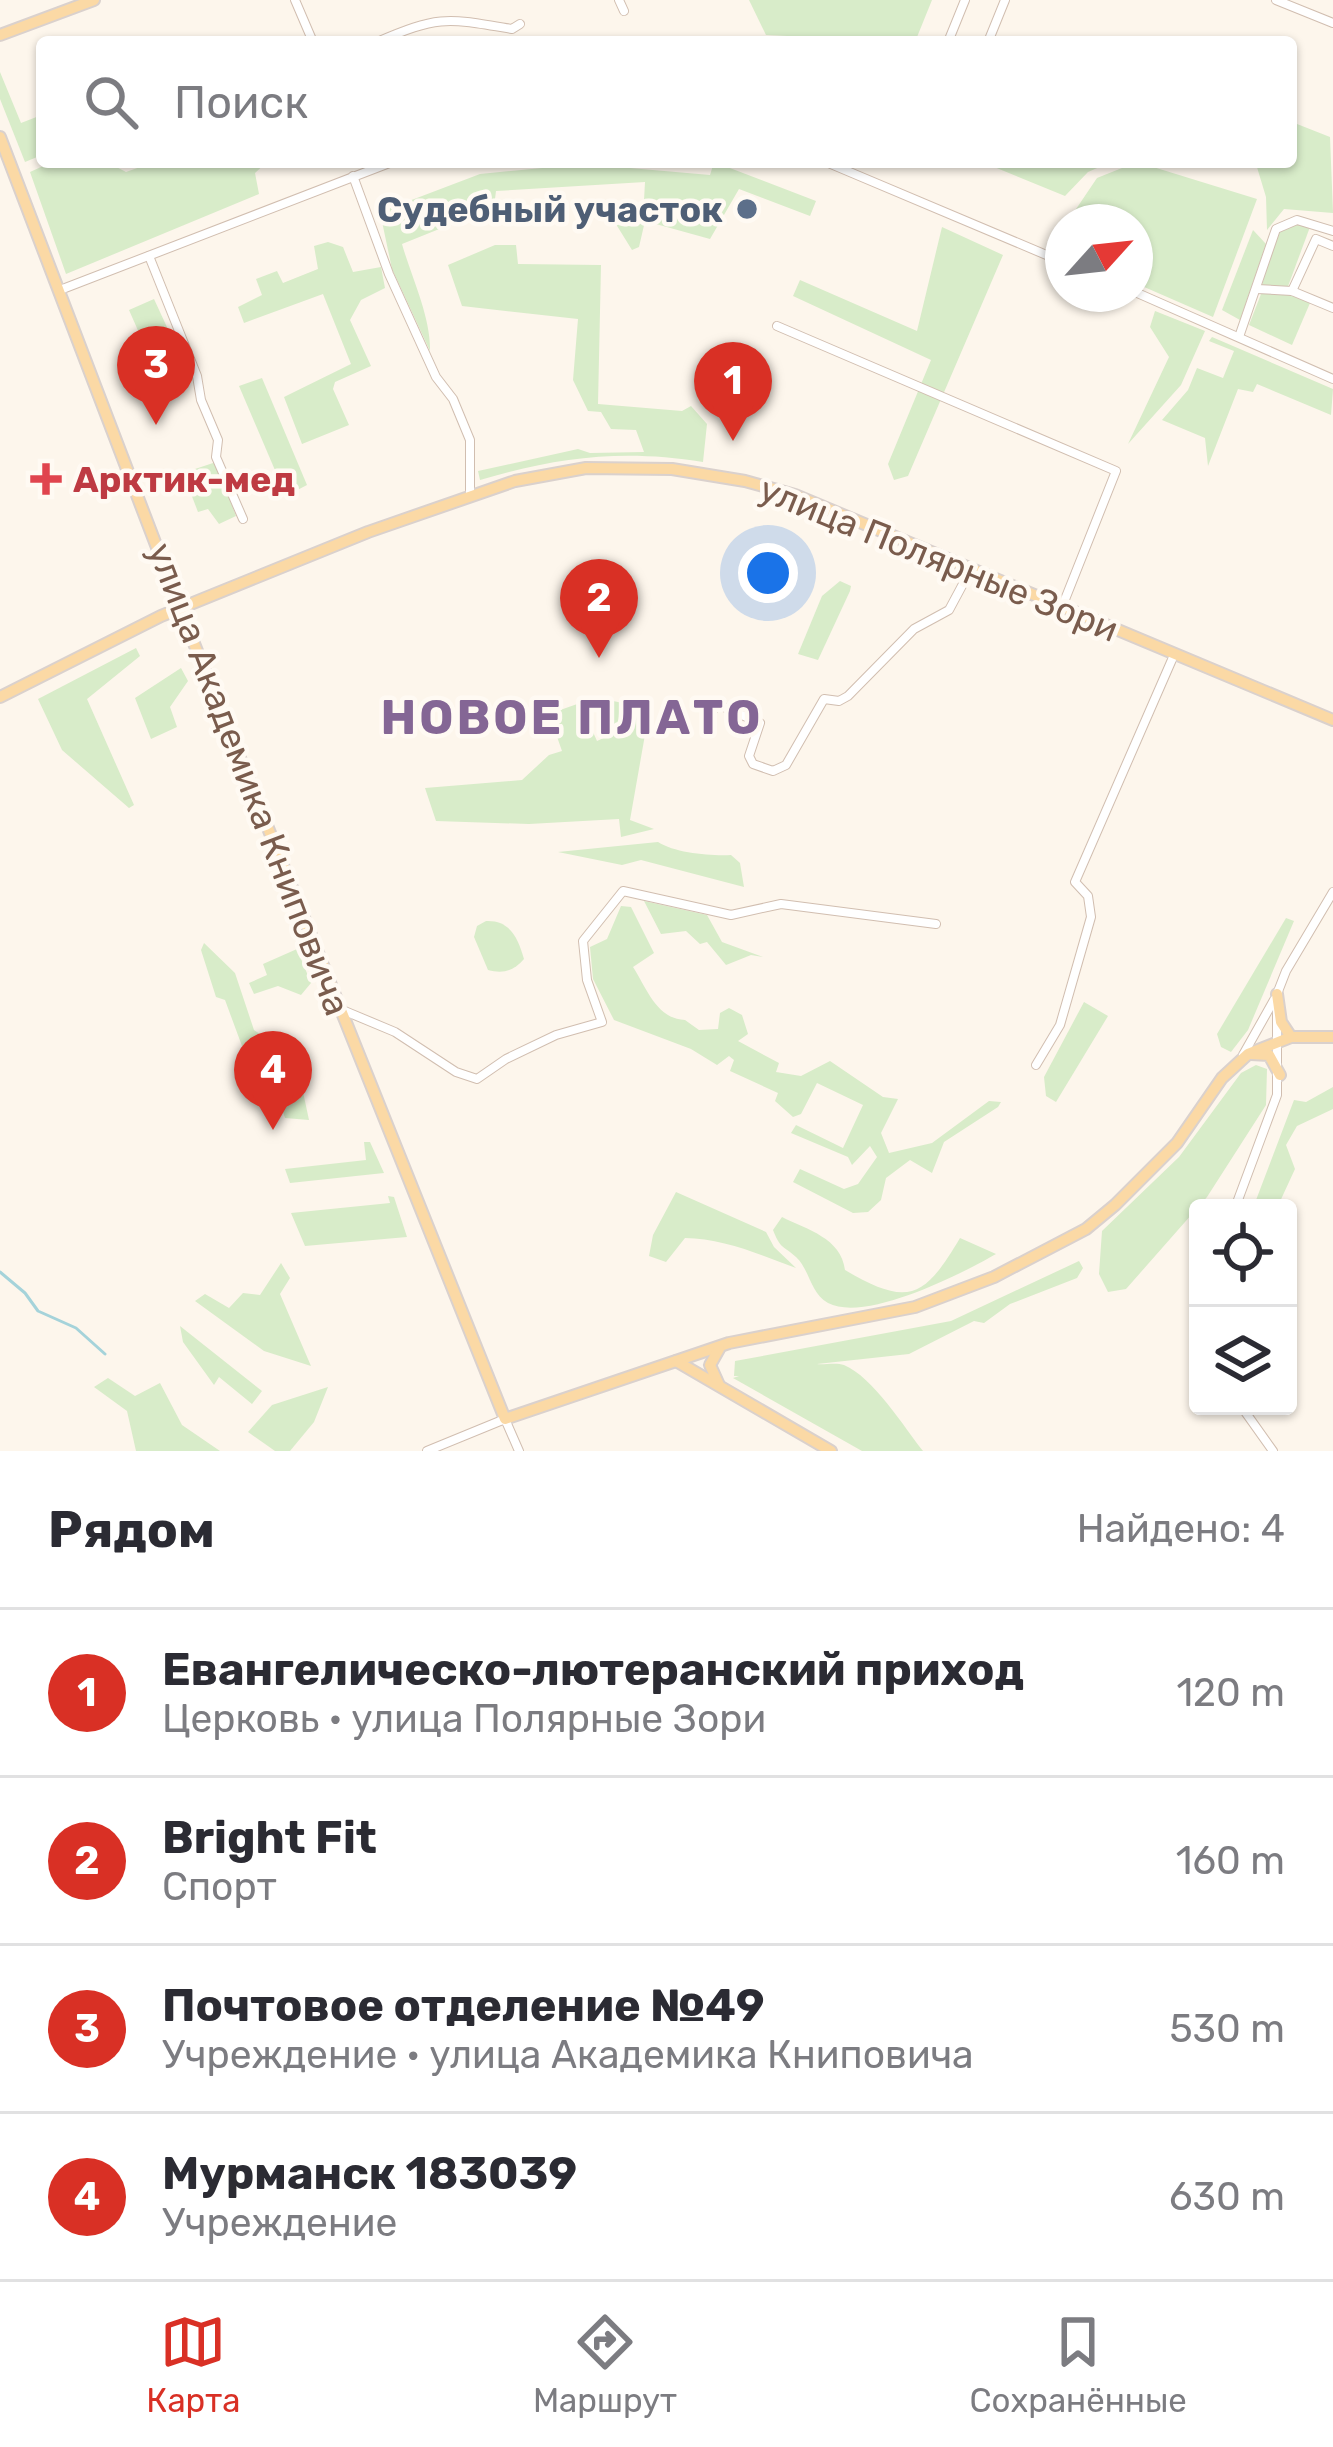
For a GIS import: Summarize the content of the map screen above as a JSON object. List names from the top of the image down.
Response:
{
  "streets": {
    "main road": ["улица Полярные Зори", "улица Академика Книповича"]
  },
  "crossings": [
    ["улица Полярные Зори", "улица Академика Книповича"]
  ],
  "districts": ["НОВОЕ ПЛАТО"],
  "places": {
    "other": ["Судебный участок"],
    "health": ["Арктик-мед"]
  },
  "north": "top right",
  "page": {
    "search": "Поиск",
    "pins": [
      "3",
      "1",
      "2",
      "4"
    ],
    "heading": ["Рядом", "Найдено: 4"],
    "list": [
      {
        "mark": "1",
        "name": "Евангелическо-лютеранский приход",
        "note": "Церковь · улица Полярные Зори",
        "value": "120 m"
      },
      {
        "mark": "2",
        "name": "Bright Fit",
        "note": "Спорт",
        "value": "160 m"
      },
      {
        "mark": "3",
        "name": "Почтовое отделение №49",
        "note": "Учреждение · улица Академика Книповича",
        "value": "530 m"
      },
      {
        "mark": "4",
        "name": "Мурманск 183039",
        "note": "Учреждение",
        "value": "630 m"
      }
    ],
    "nav": ["Карта", "Маршрут", "Сохранённые"]
  }
}
